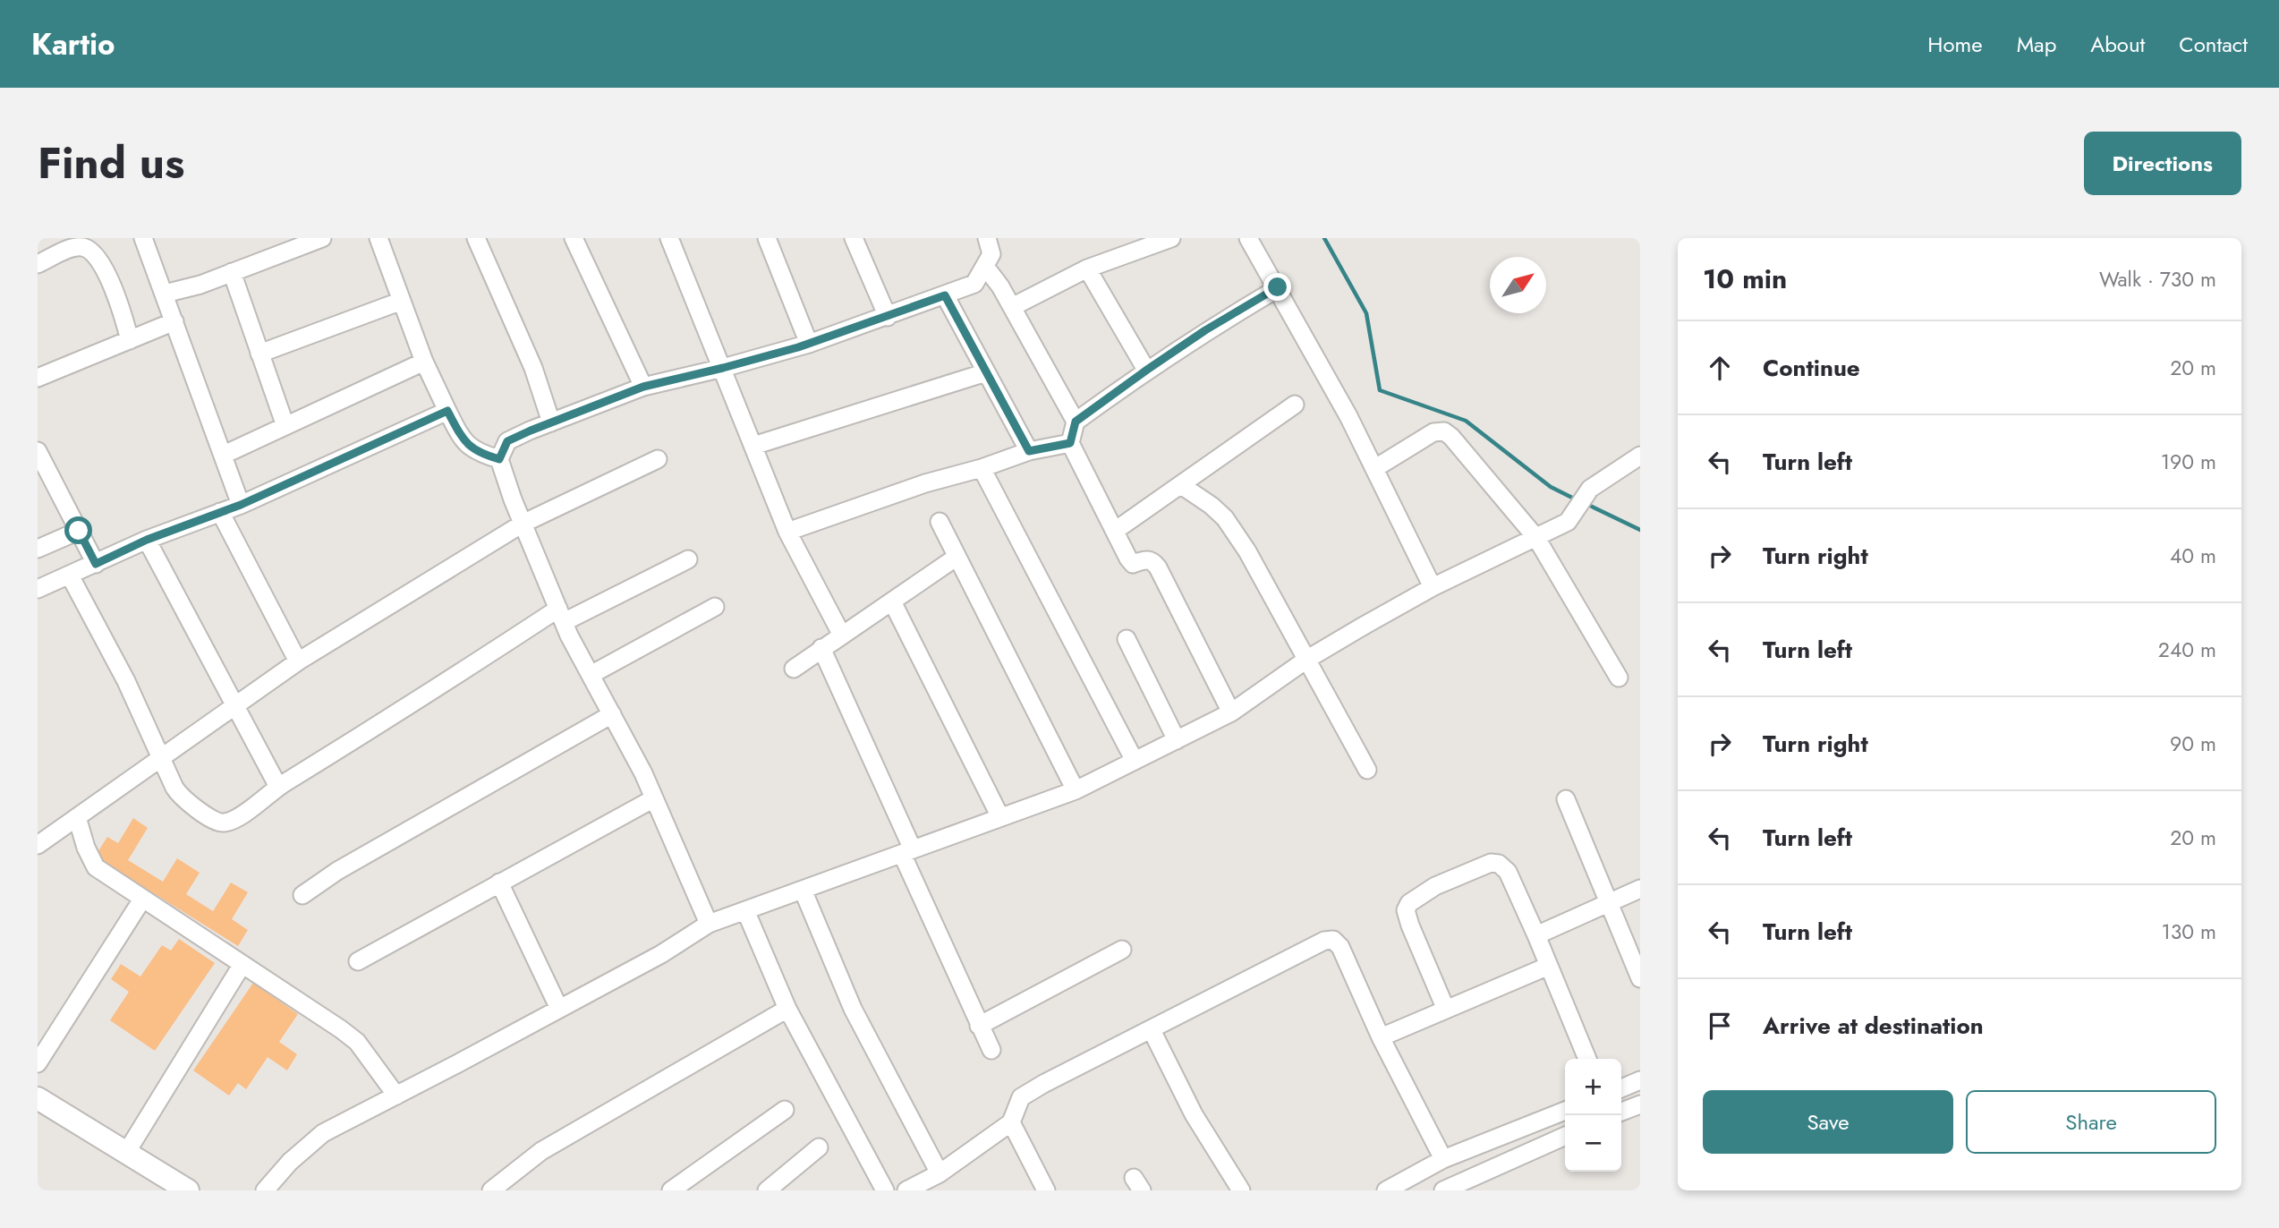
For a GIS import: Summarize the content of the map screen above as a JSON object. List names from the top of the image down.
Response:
{
  "north": "top right",
  "page": {
    "header": "Kartio",
    "nav": [
      "Home",
      "Map",
      "About",
      "Contact"
    ],
    "title": "Find us",
    "buttons": [
      "Directions",
      ["Save", "Share"]
    ],
    "heading": ["10 min", "Walk · 730 m"],
    "list": [
      ["Continue", "20 m"],
      ["Turn left", "190 m"],
      ["Turn right", "40 m"],
      ["Turn left", "240 m"],
      ["Turn right", "90 m"],
      ["Turn left", "20 m"],
      ["Turn left", "130 m"],
      "Arrive at destination"
    ],
    "map_buttons": ["+", "−"]
  }
}
